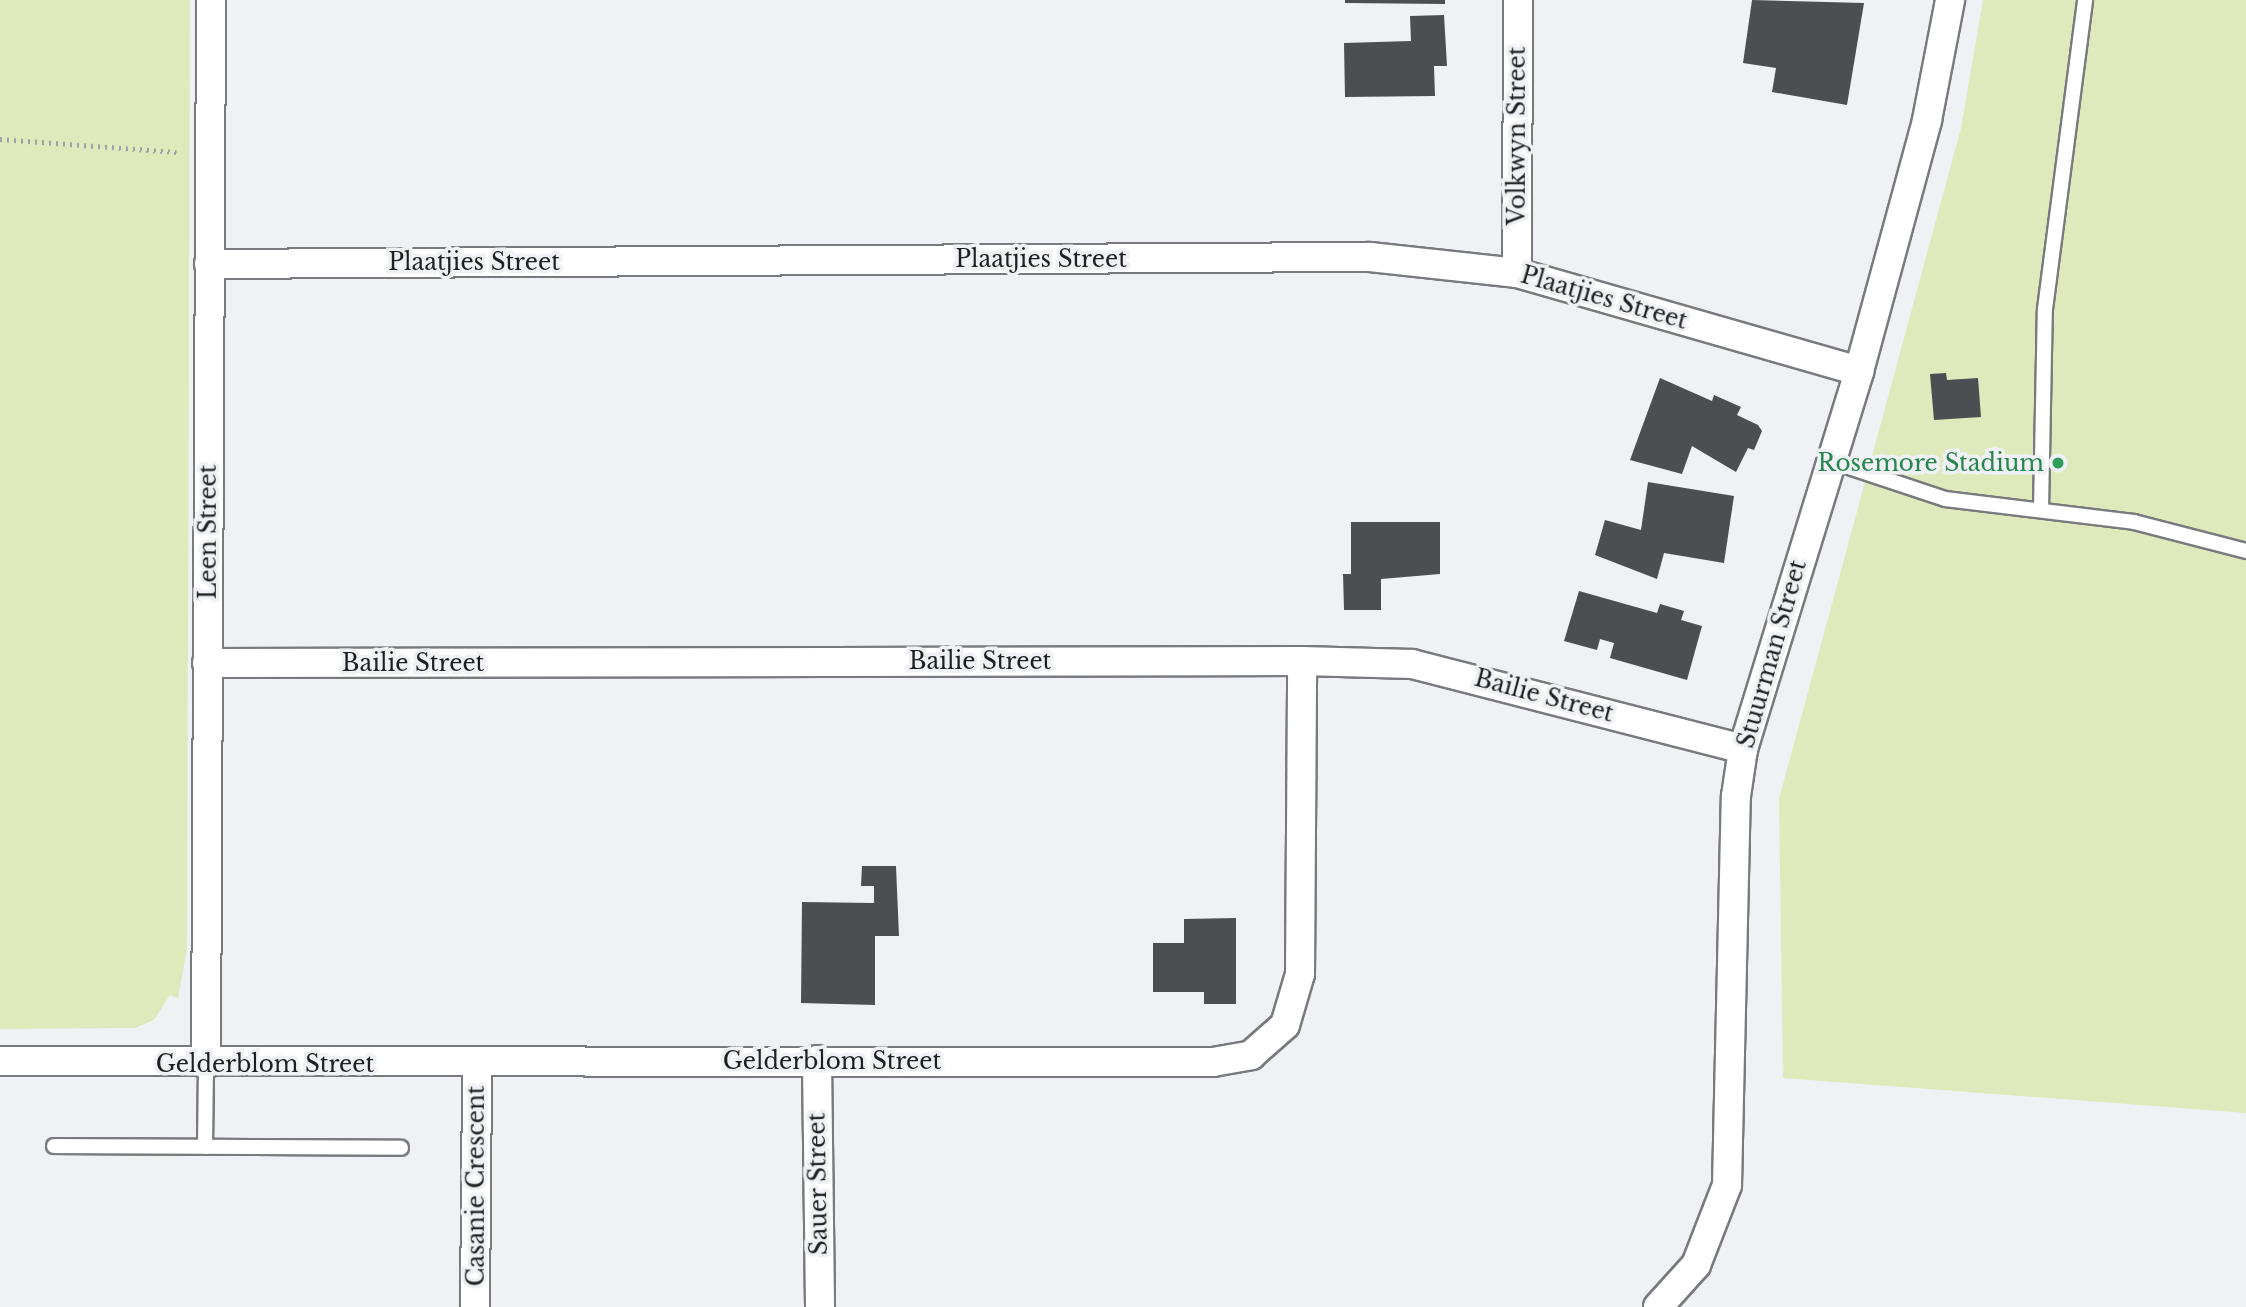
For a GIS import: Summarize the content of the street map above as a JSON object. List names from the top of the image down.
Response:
{
  "streets": {
    "street": [
      "Volkwyn Street",
      "Plaatjies Street",
      "Leen Street",
      "Stuurman Street",
      "Bailie Street",
      "Gelderblom Street",
      "Sauer Street",
      "Casanie Crescent"
    ]
  },
  "crossings": [
    ["Volkwyn Street", "Plaatjies Street"],
    ["Plaatjies Street", "Leen Street"],
    ["Plaatjies Street", "Stuurman Street"],
    ["Leen Street", "Bailie Street"],
    ["Leen Street", "Gelderblom Street"],
    ["Stuurman Street", "Bailie Street"],
    ["Bailie Street", "Gelderblom Street"],
    ["Gelderblom Street", "Sauer Street"],
    ["Gelderblom Street", "Casanie Crescent"]
  ],
  "places": ["Rosemore Stadium"]
}
